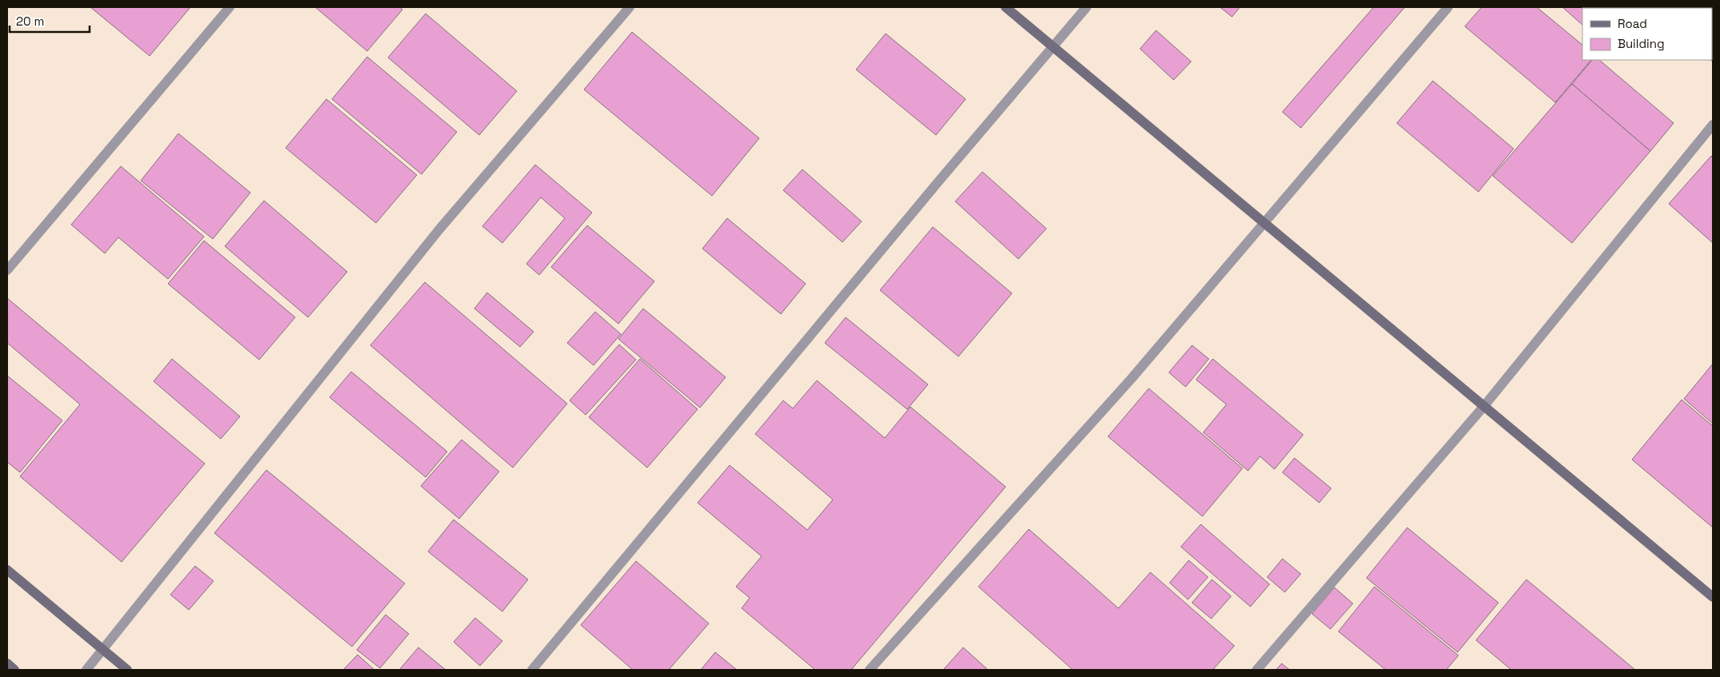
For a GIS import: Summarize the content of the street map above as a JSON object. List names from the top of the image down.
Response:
{
  "legend": ["Road", "Building"],
  "scale_bar": "20 m"
}
